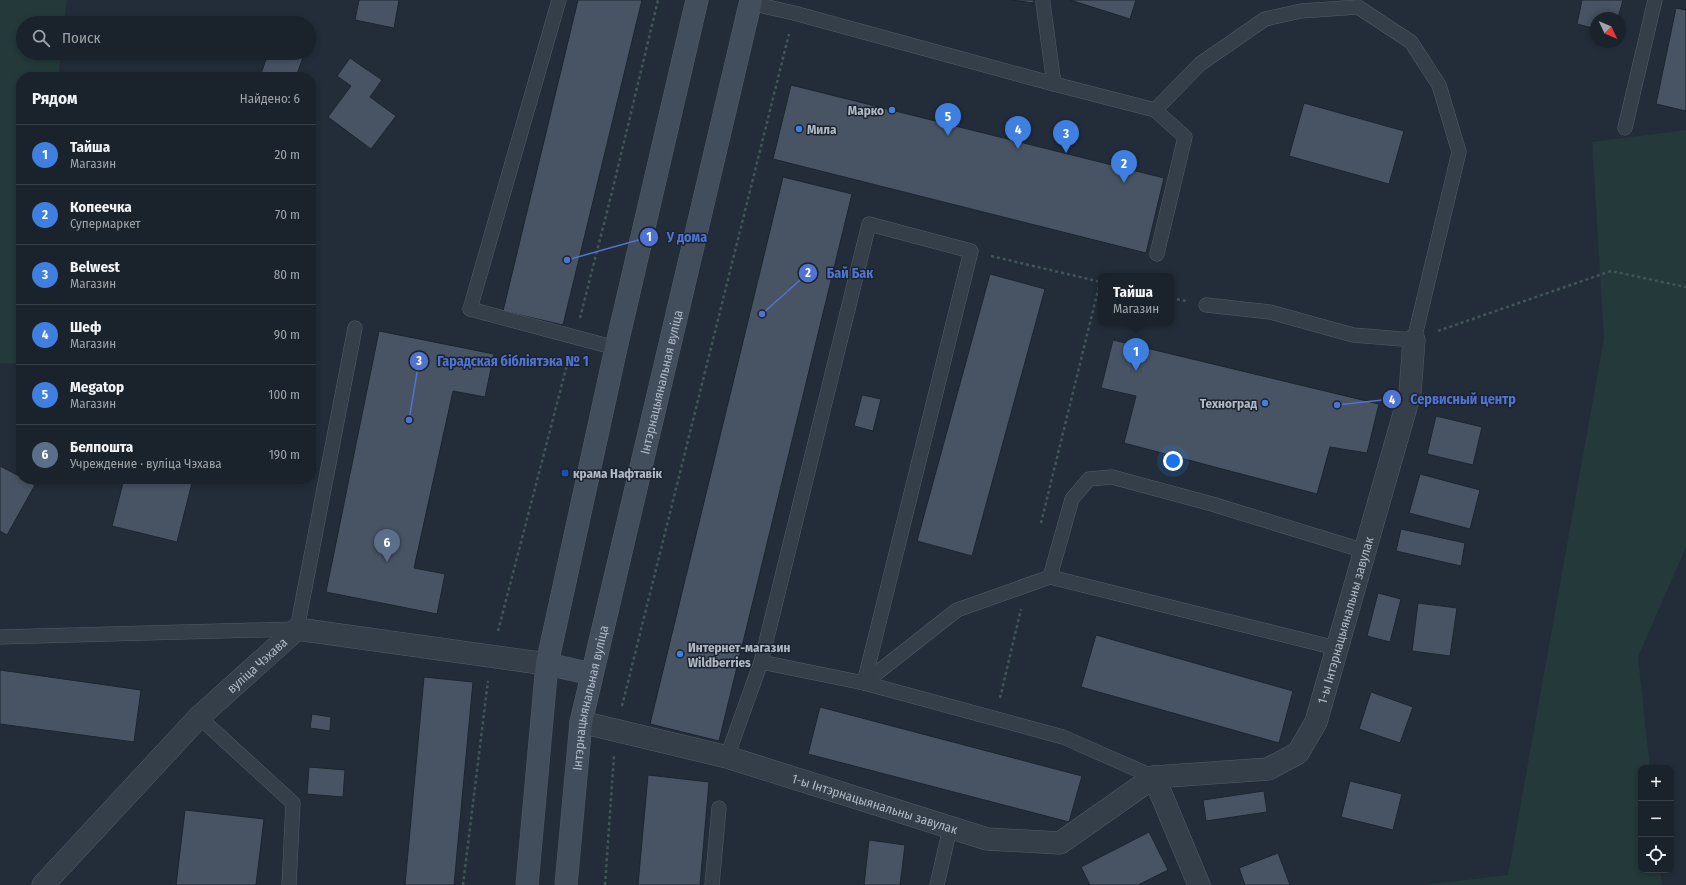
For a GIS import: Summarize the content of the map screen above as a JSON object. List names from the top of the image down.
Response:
{
  "streets": {
    "main road": ["Інтэрнацыянальная вуліца"],
    "street": ["1-ы Інтэрнацыянальны завулак", "вуліца Чэхава"]
  },
  "crossings": [
    ["Інтэрнацыянальная вуліца", "1-ы Інтэрнацыянальны завулак"]
  ],
  "places": {
    "other": [
      "Марко",
      "Мила",
      "У дома",
      "Бай Бак",
      "Техноград",
      "Сервисный центр",
      "Гарадская бібліятэка № 1",
      "Интернет-магазин Wildberries"
    ],
    "transit": ["крама Нафтавік"]
  },
  "north": "bottom right",
  "page": {
    "search": "Поиск",
    "heading": ["Рядом", "Найдено: 6"],
    "pins": [
      "5",
      "4",
      "3",
      "2",
      "1",
      "6"
    ],
    "list": [
      {
        "mark": "1",
        "name": "Тайша",
        "note": "Магазин",
        "value": "20 m"
      },
      {
        "mark": "2",
        "name": "Копеечка",
        "note": "Супермаркет",
        "value": "70 m"
      },
      {
        "mark": "3",
        "name": "Belwest",
        "note": "Магазин",
        "value": "80 m"
      },
      {
        "mark": "4",
        "name": "Шеф",
        "note": "Магазин",
        "value": "90 m"
      },
      {
        "mark": "5",
        "name": "Megatop",
        "note": "Магазин",
        "value": "100 m"
      },
      {
        "mark": "6",
        "name": "Белпошта",
        "note": "Учреждение · вуліца Чэхава",
        "value": "190 m"
      }
    ],
    "popup": ["Тайша", "Магазин"],
    "map_buttons": ["+", "−"]
  }
}
